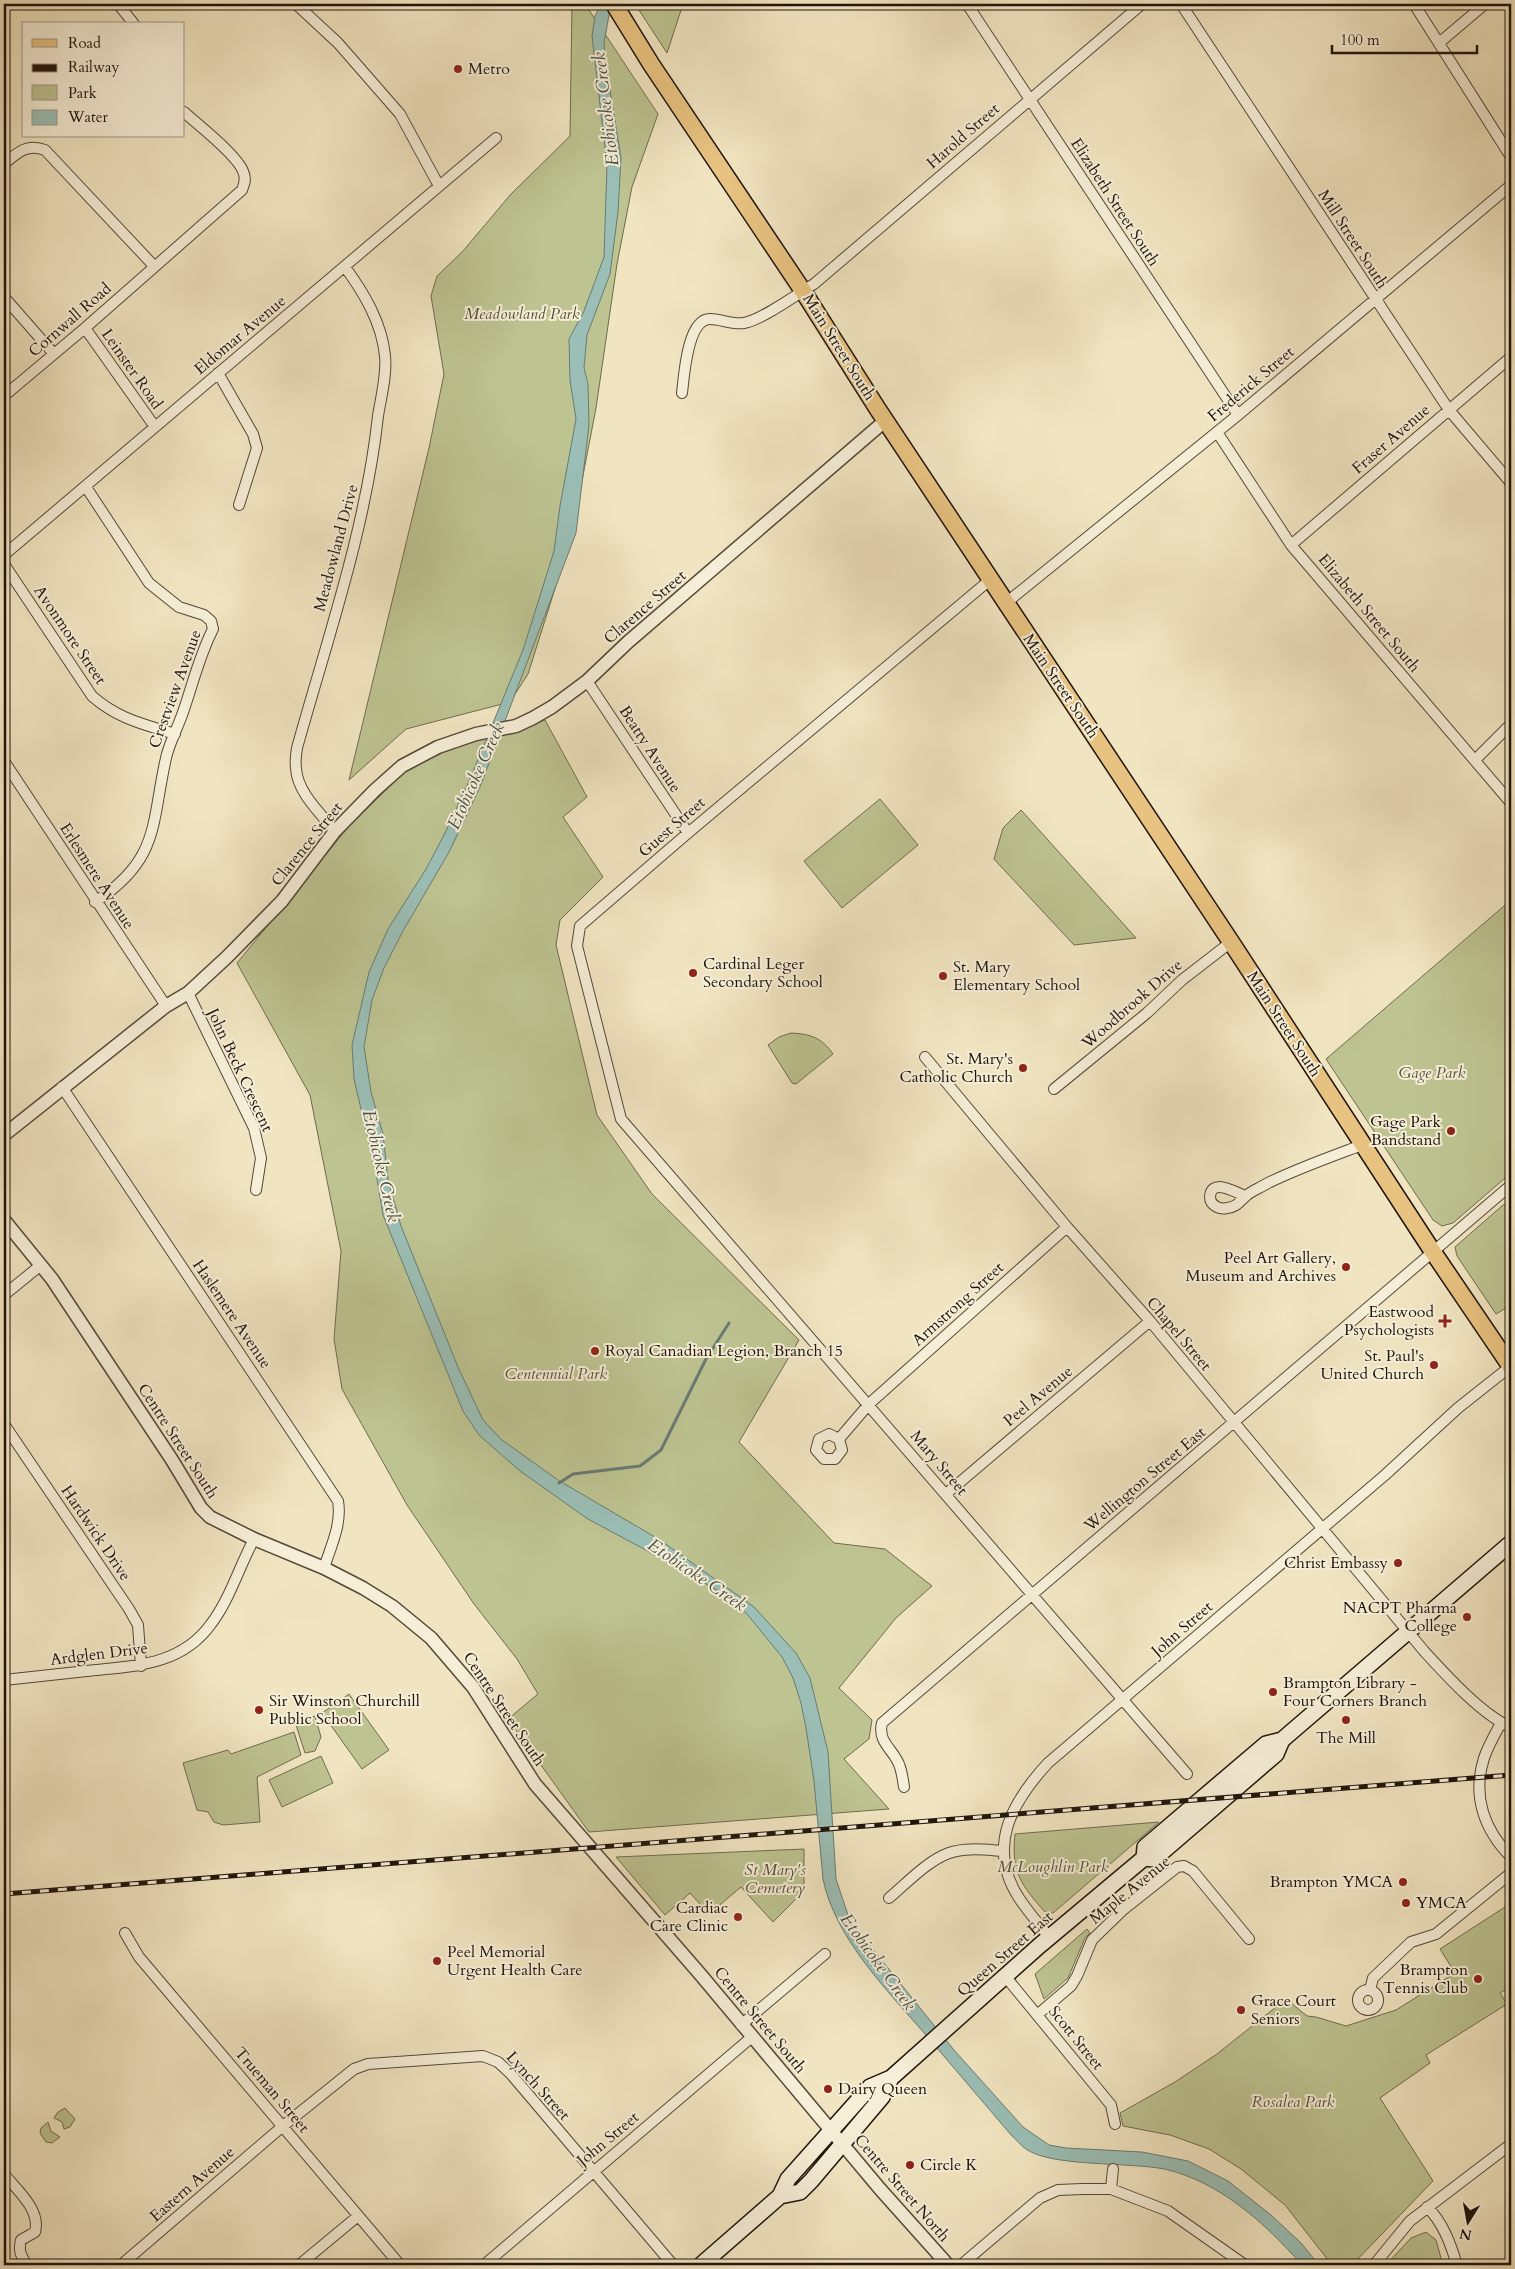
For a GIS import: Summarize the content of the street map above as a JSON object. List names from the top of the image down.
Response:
{
  "streets": {
    "main road": ["Main Street South", "Queen Street East"],
    "street": [
      "Harold Street",
      "Elizabeth Street South",
      "Mill Street South",
      "Cornwall Road",
      "Eldomar Avenue",
      "Leinster Road",
      "Frederick Street",
      "Fraser Avenue",
      "Meadowland Drive",
      "Clarence Street",
      "Avonmore Street",
      "Crestview Avenue",
      "Beatty Avenue",
      "Guest Street",
      "Erlesmere Avenue",
      "Woodbrook Drive",
      "John Beck Crescent",
      "Armstrong Street",
      "Haslemere Avenue",
      "Chapel Street",
      "Peel Avenue",
      "Centre Street South",
      "Mary Street",
      "Wellington Street East",
      "Hardwick Drive",
      "John Street",
      "Ardglen Drive",
      "Maple Avenue",
      "Scott Street",
      "Lynch Street",
      "Trueman Street",
      "Eastern Avenue",
      "Centre Street North"
    ]
  },
  "crossings": [
    ["Harold Street", "Elizabeth Street South"],
    ["Harold Street", "Main Street South"],
    ["Elizabeth Street South", "Frederick Street"],
    ["Elizabeth Street South", "Fraser Avenue"],
    ["Mill Street South", "Frederick Street"],
    ["Mill Street South", "Fraser Avenue"],
    ["Cornwall Road", "Leinster Road"],
    ["Eldomar Avenue", "Leinster Road"],
    ["Eldomar Avenue", "Meadowland Drive"],
    ["Eldomar Avenue", "Crestview Avenue"],
    ["Main Street South", "Frederick Street"],
    ["Main Street South", "Clarence Street"],
    ["Main Street South", "Guest Street"],
    ["Main Street South", "Woodbrook Drive"],
    ["Main Street South", "Wellington Street East"],
    ["Main Street South", "John Street"],
    ["Meadowland Drive", "Clarence Street"],
    ["Clarence Street", "Beatty Avenue"],
    ["Clarence Street", "Erlesmere Avenue"],
    ["Clarence Street", "John Beck Crescent"],
    ["Clarence Street", "Haslemere Avenue"],
    ["Avonmore Street", "Crestview Avenue"],
    ["Crestview Avenue", "Erlesmere Avenue"],
    ["Beatty Avenue", "Guest Street"],
    ["Guest Street", "Mary Street"],
    ["Armstrong Street", "Chapel Street"],
    ["Armstrong Street", "Mary Street"],
    ["Haslemere Avenue", "Centre Street South"],
    ["Chapel Street", "Peel Avenue"],
    ["Chapel Street", "Wellington Street East"],
    ["Chapel Street", "John Street"],
    ["Chapel Street", "Queen Street East"],
    ["Peel Avenue", "Mary Street"],
    ["Centre Street South", "John Street"],
    ["Centre Street South", "Ardglen Drive"],
    ["Centre Street South", "Queen Street East"],
    ["Centre Street South", "Centre Street North"],
    ["Mary Street", "Wellington Street East"],
    ["Mary Street", "John Street"],
    ["Hardwick Drive", "Ardglen Drive"],
    ["John Street", "Queen Street East"],
    ["John Street", "Lynch Street"],
    ["Maple Avenue", "Scott Street"],
    ["Queen Street East", "Scott Street"],
    ["Queen Street East", "Centre Street North"],
    ["Lynch Street", "Trueman Street"],
    ["Lynch Street", "Eastern Avenue"],
    ["Trueman Street", "Eastern Avenue"]
  ],
  "water": ["Etobicoke Creek"],
  "parks": [
    "Meadowland Park",
    "Gage Park",
    "Centennial Park",
    "McLoughlin Park",
    "St Mary's Cemetery",
    "Rosalea Park"
  ],
  "places": {
    "other": [
      "Metro",
      "Cardinal Leger Secondary School",
      "St. Mary Elementary School",
      "St. Mary's Catholic Church",
      "Gage Park Bandstand",
      "Peel Art Gallery, Museum and Archives",
      "Royal Canadian Legion, Branch 15",
      "St. Paul's United Church",
      "Christ Embassy",
      "NACPT Pharma College",
      "Brampton Library - Four Corners Branch",
      "Sir Winston Churchill Public School",
      "The Mill",
      "Brampton YMCA",
      "YMCA",
      "Cardiac Care Clinic",
      "Peel Memorial Urgent Health Care",
      "Brampton Tennis Club",
      "Grace Court Seniors",
      "Dairy Queen",
      "Circle K"
    ],
    "health": ["Eastwood Psychologists"]
  },
  "legend": [
    "Road",
    "Railway",
    "Park",
    "Water"
  ],
  "scale_bar": "100 m",
  "north": "bottom"
}
